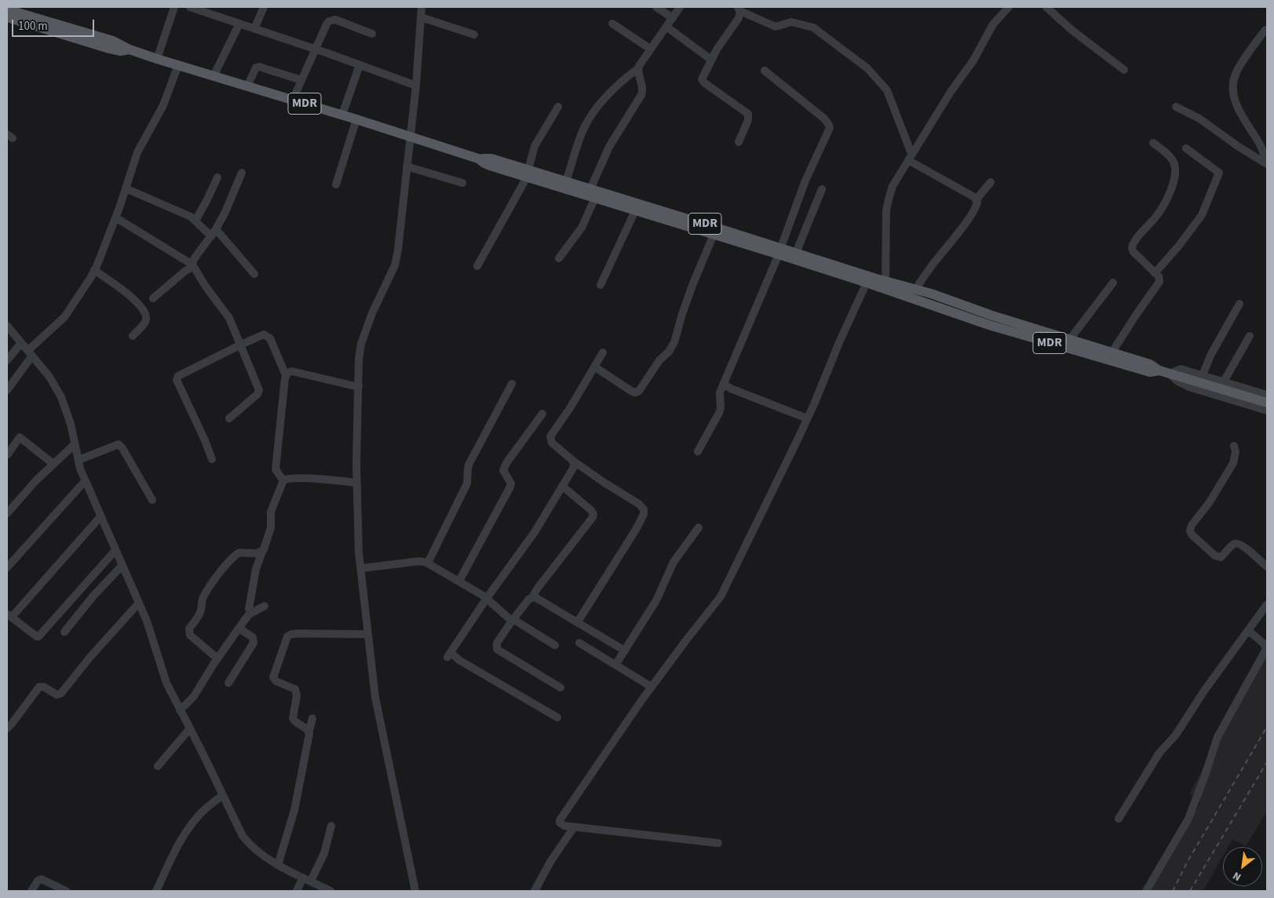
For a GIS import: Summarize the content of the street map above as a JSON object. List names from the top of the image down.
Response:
{
  "streets": {
    "main road": ["MDR"]
  },
  "scale_bar": "100 m",
  "north": "bottom left"
}
